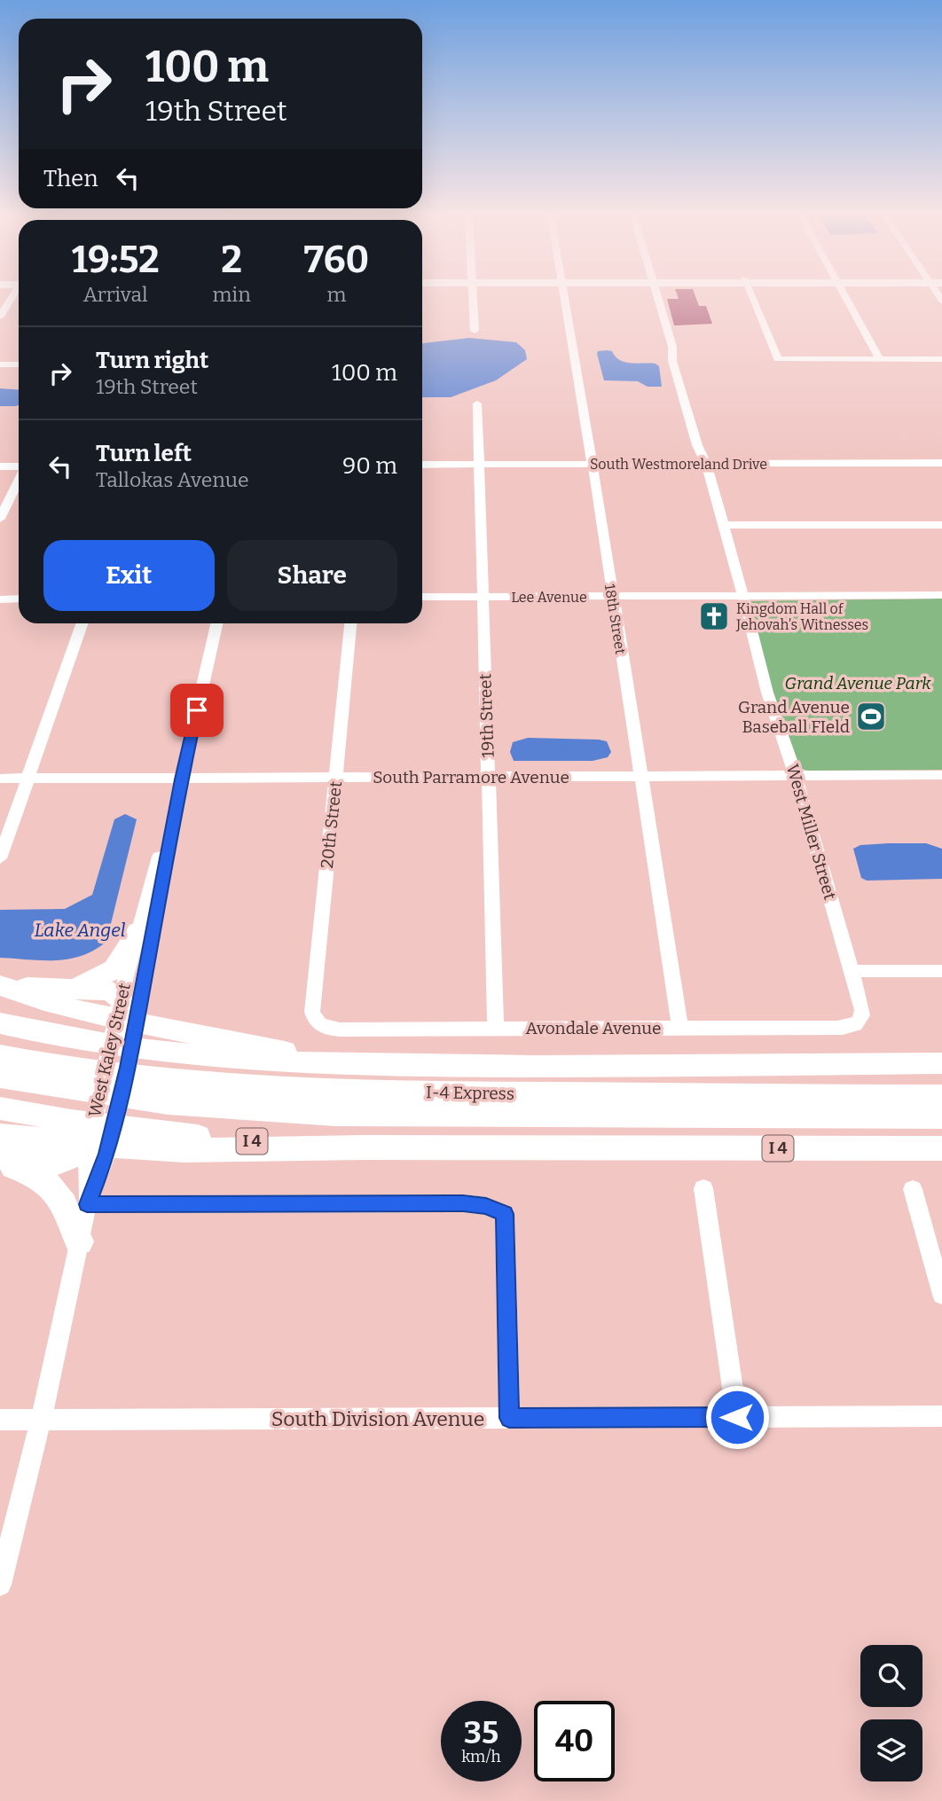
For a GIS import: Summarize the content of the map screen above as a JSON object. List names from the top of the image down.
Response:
{
  "streets": {
    "highway": ["I-4 Express", "I 4"],
    "street": [
      "South Westmoreland Drive",
      "Lee Avenue",
      "18th Street",
      "19th Street",
      "South Parramore Avenue",
      "20th Street",
      "West Miller Street",
      "Avondale Avenue",
      "West Kaley Street",
      "South Division Avenue"
    ]
  },
  "crossings": [
    ["South Westmoreland Drive", "18th Street"],
    ["South Westmoreland Drive", "19th Street"],
    ["South Westmoreland Drive", "West Miller Street"],
    ["Lee Avenue", "18th Street"],
    ["Lee Avenue", "19th Street"],
    ["Lee Avenue", "West Miller Street"],
    ["18th Street", "South Parramore Avenue"],
    ["18th Street", "Avondale Avenue"],
    ["19th Street", "South Parramore Avenue"],
    ["19th Street", "Avondale Avenue"],
    ["South Parramore Avenue", "20th Street"],
    ["South Parramore Avenue", "West Miller Street"],
    ["South Parramore Avenue", "West Kaley Street"],
    ["20th Street", "Avondale Avenue"],
    ["West Miller Street", "Avondale Avenue"],
    ["West Kaley Street", "I-4 Express"],
    ["West Kaley Street", "I 4"],
    ["West Kaley Street", "South Division Avenue"]
  ],
  "water": ["Lake Angel"],
  "parks": ["Grand Avenue Park"],
  "places": {
    "church": ["Kingdom Hall of Jehovah's Witnesses"],
    "sports": ["Grand Avenue Baseball FIeld"]
  },
  "page": {
    "turn": ["100 m", "19th Street"],
    "then": "Then",
    "eta": [
      "19:52",
      "Arrival",
      "2",
      "min",
      "760",
      "m"
    ],
    "list": [
      {
        "name": "Turn right",
        "note": "19th Street",
        "value": "100 m"
      },
      {
        "name": "Turn left",
        "note": "Tallokas Avenue",
        "value": "90 m"
      }
    ],
    "buttons": ["Exit", "Share"],
    "speed": "35 km/h",
    "limit": "40"
  }
}
